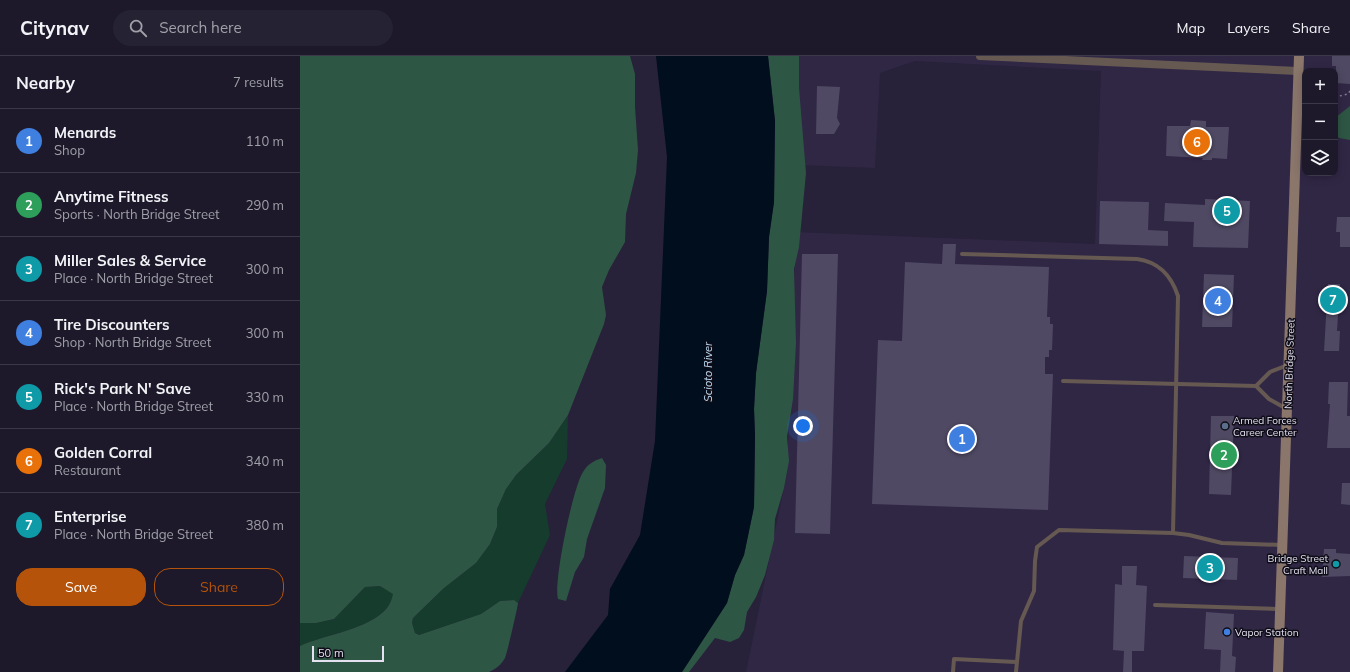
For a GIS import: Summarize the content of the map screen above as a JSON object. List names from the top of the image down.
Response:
{
  "streets": {
    "main road": ["North Bridge Street"]
  },
  "water": ["Scioto River"],
  "places": ["Armed Forces Career Center", "Bridge Street Craft Mall", "Vapor Station"],
  "scale_bar": "50 m",
  "page": {
    "header": "Citynav",
    "search": "Search here",
    "nav": ["Map", "Layers", "Share"],
    "heading": ["Nearby", "7 results"],
    "map_buttons": ["+", "−"],
    "list": [
      {
        "mark": "1",
        "name": "Menards",
        "note": "Shop",
        "value": "110 m"
      },
      {
        "mark": "2",
        "name": "Anytime Fitness",
        "note": "Sports · North Bridge Street",
        "value": "290 m"
      },
      {
        "mark": "3",
        "name": "Miller Sales & Service",
        "note": "Place · North Bridge Street",
        "value": "300 m"
      },
      {
        "mark": "4",
        "name": "Tire Discounters",
        "note": "Shop · North Bridge Street",
        "value": "300 m"
      },
      {
        "mark": "5",
        "name": "Rick's Park N' Save",
        "note": "Place · North Bridge Street",
        "value": "330 m"
      },
      {
        "mark": "6",
        "name": "Golden Corral",
        "note": "Restaurant",
        "value": "340 m"
      },
      {
        "mark": "7",
        "name": "Enterprise",
        "note": "Place · North Bridge Street",
        "value": "380 m"
      }
    ],
    "pins": [
      "6",
      "5",
      "7",
      "4",
      "1",
      "2",
      "3"
    ],
    "buttons": ["Save", "Share"],
    "scale": "50 m"
  }
}
